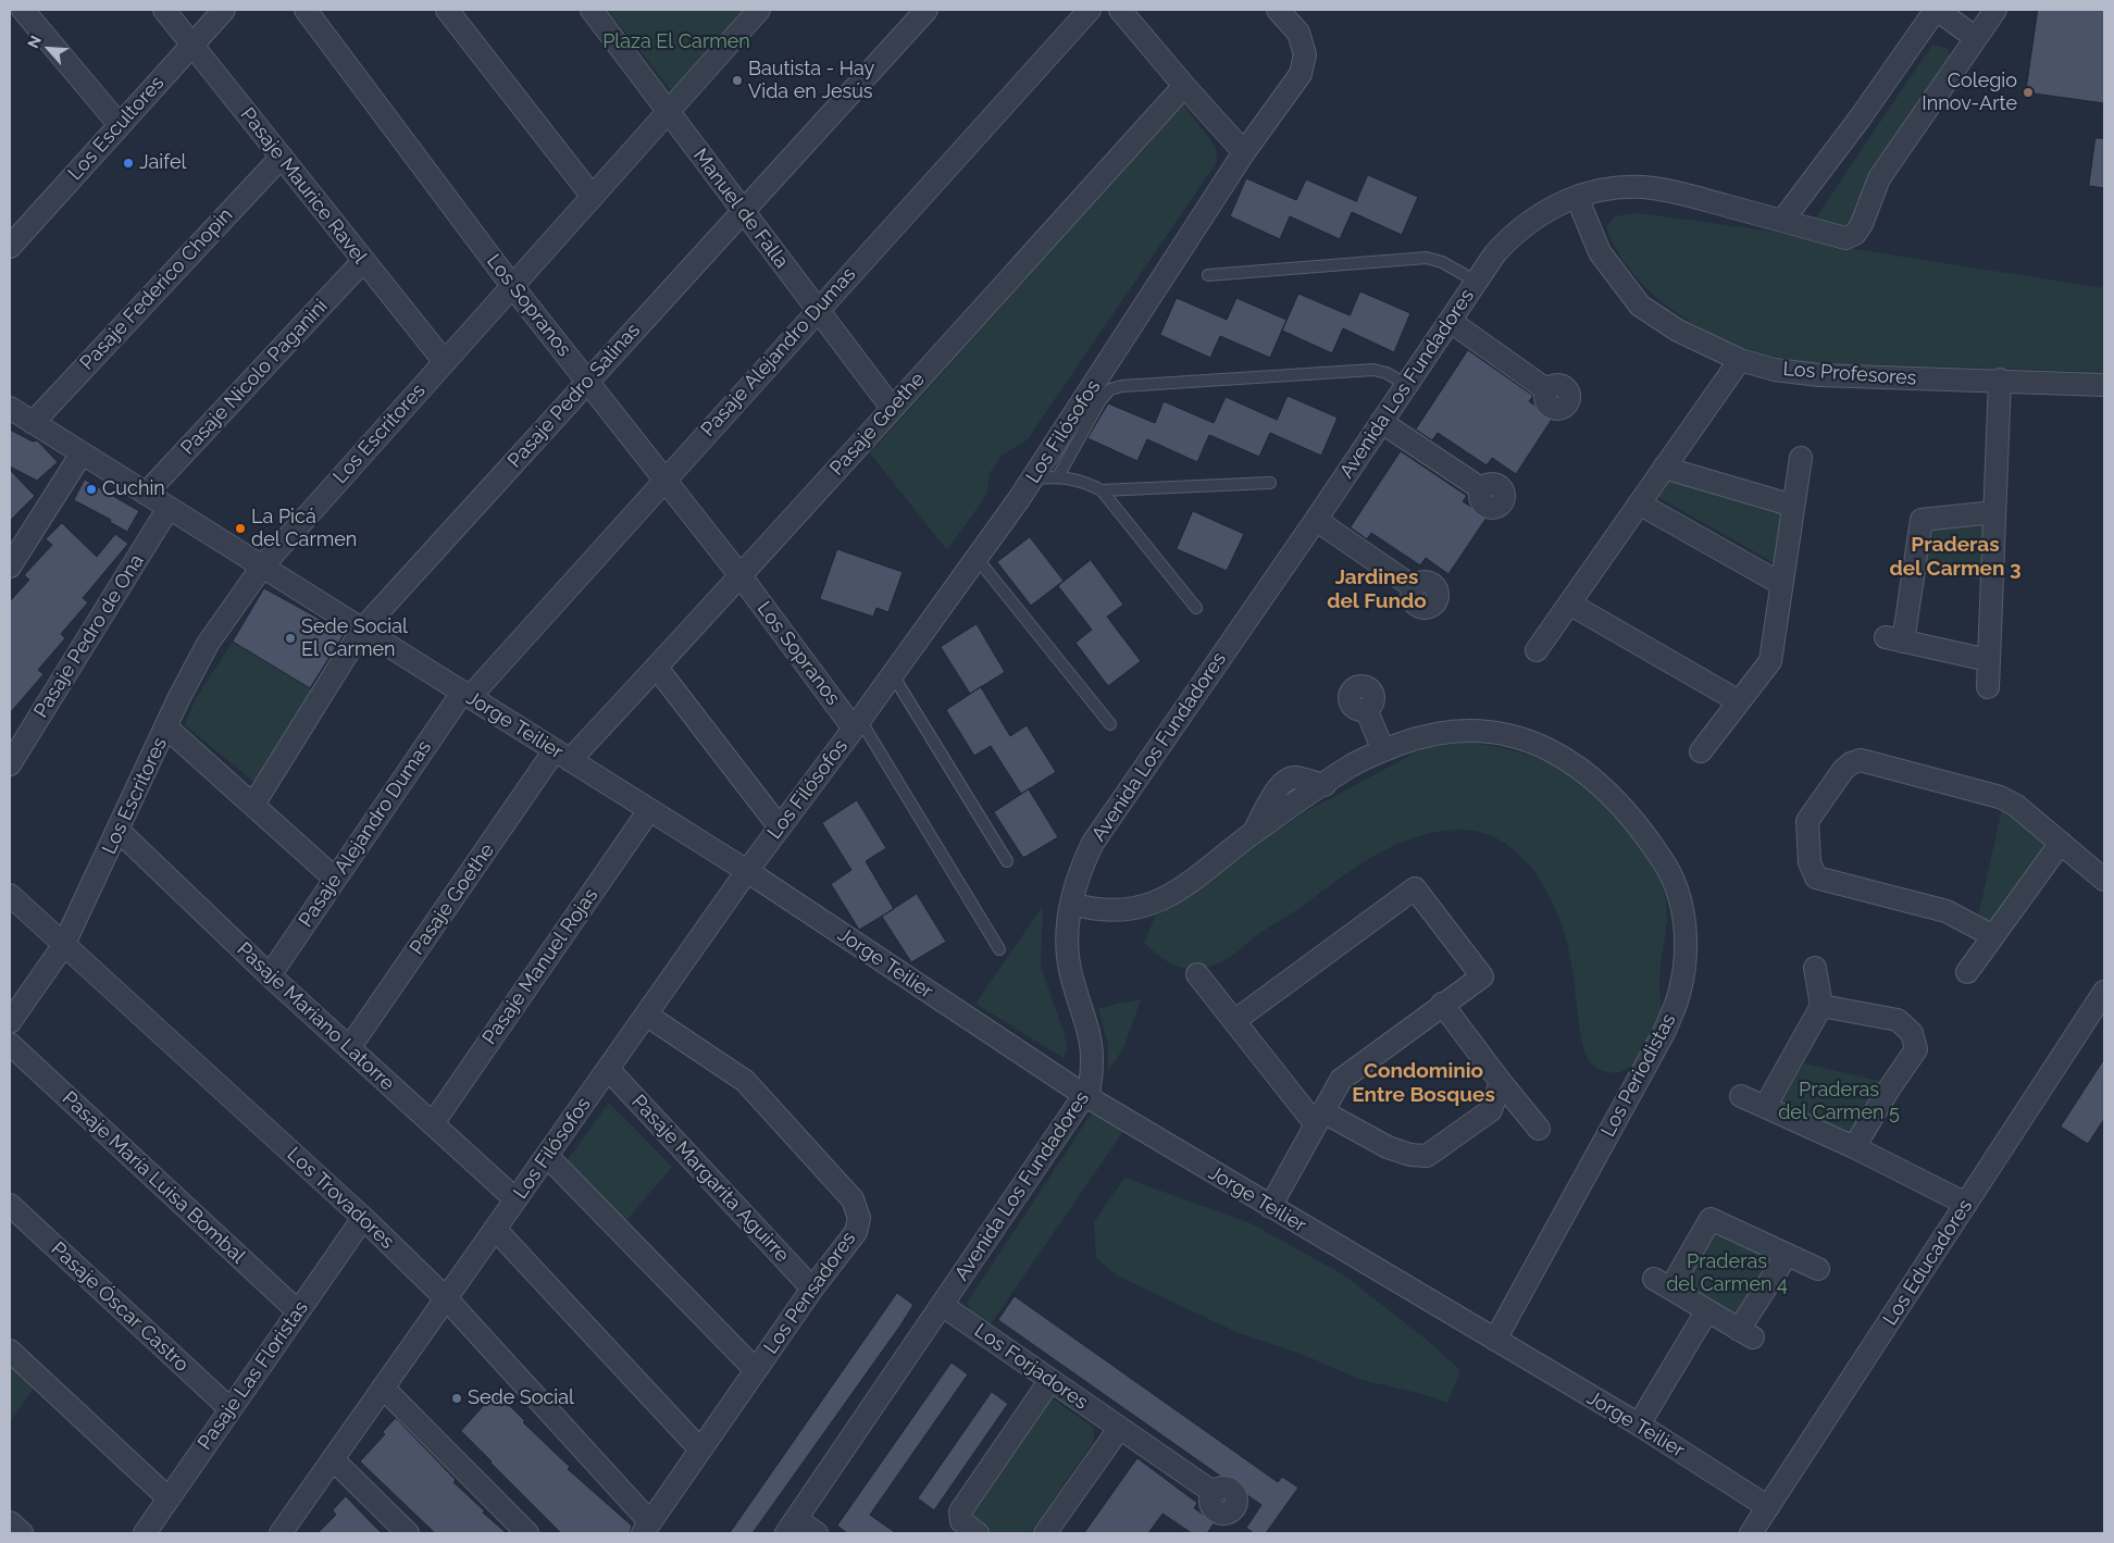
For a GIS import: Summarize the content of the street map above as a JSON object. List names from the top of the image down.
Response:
{
  "streets": {
    "street": [
      "Los Escultores",
      "Pasaje Maurice Ravel",
      "Manuel de Falla",
      "Pasaje Federico Chopin",
      "Los Sopranos",
      "Pasaje Alejandro Dumas",
      "Los Profesores",
      "Pasaje Nicolo Paganini",
      "Avenida Los Fundadores",
      "Pasaje Pedro Salinas",
      "Pasaje Goethe",
      "Los Filósofos",
      "Los Escritores",
      "Pasaje Pedro de Ona",
      "Jorge Teilier",
      "Pasaje Manuel Rojas",
      "Pasaje Mariano Latorre",
      "Los Periodistas",
      "Pasaje María Luisa Bombal",
      "Pasaje Margarita Aguirre",
      "Los Trovadores",
      "Los Educadores",
      "Los Pensadores",
      "Pasaje Óscar Castro",
      "Los Forjadores",
      "Pasaje Las Floristas"
    ]
  },
  "crossings": [
    ["Los Escultores", "Pasaje Maurice Ravel"],
    ["Pasaje Maurice Ravel", "Pasaje Federico Chopin"],
    ["Pasaje Maurice Ravel", "Pasaje Nicolo Paganini"],
    ["Pasaje Maurice Ravel", "Los Escritores"],
    ["Manuel de Falla", "Pasaje Alejandro Dumas"],
    ["Manuel de Falla", "Pasaje Pedro Salinas"],
    ["Manuel de Falla", "Pasaje Goethe"],
    ["Manuel de Falla", "Los Escritores"],
    ["Pasaje Federico Chopin", "Jorge Teilier"],
    ["Los Sopranos", "Pasaje Alejandro Dumas"],
    ["Los Sopranos", "Pasaje Pedro Salinas"],
    ["Los Sopranos", "Pasaje Goethe"],
    ["Los Sopranos", "Los Filósofos"],
    ["Los Sopranos", "Los Escritores"],
    ["Pasaje Alejandro Dumas", "Jorge Teilier"],
    ["Pasaje Alejandro Dumas", "Pasaje Mariano Latorre"],
    ["Los Profesores", "Avenida Los Fundadores"],
    ["Pasaje Nicolo Paganini", "Jorge Teilier"],
    ["Avenida Los Fundadores", "Jorge Teilier"],
    ["Avenida Los Fundadores", "Los Periodistas"],
    ["Avenida Los Fundadores", "Los Forjadores"],
    ["Pasaje Pedro Salinas", "Jorge Teilier"],
    ["Pasaje Goethe", "Jorge Teilier"],
    ["Pasaje Goethe", "Pasaje Mariano Latorre"],
    ["Los Filósofos", "Jorge Teilier"],
    ["Los Filósofos", "Pasaje Mariano Latorre"],
    ["Los Filósofos", "Pasaje Margarita Aguirre"],
    ["Los Filósofos", "Los Trovadores"],
    ["Los Filósofos", "Los Pensadores"],
    ["Los Escritores", "Jorge Teilier"],
    ["Los Escritores", "Pasaje Mariano Latorre"],
    ["Los Escritores", "Los Trovadores"],
    ["Pasaje Pedro de Ona", "Jorge Teilier"],
    ["Jorge Teilier", "Pasaje Manuel Rojas"],
    ["Jorge Teilier", "Los Periodistas"],
    ["Jorge Teilier", "Los Educadores"],
    ["Pasaje Manuel Rojas", "Pasaje Mariano Latorre"],
    ["Pasaje María Luisa Bombal", "Pasaje Las Floristas"],
    ["Pasaje Margarita Aguirre", "Los Pensadores"],
    ["Los Trovadores", "Los Pensadores"],
    ["Los Trovadores", "Pasaje Las Floristas"],
    ["Pasaje Óscar Castro", "Pasaje Las Floristas"]
  ],
  "districts": ["Praderas del Carmen 3", "Jardines del Fundo", "Condominio Entre Bosques"],
  "parks": ["Plaza El Carmen", "Praderas del Carmen 5", "Praderas del Carmen 4"],
  "places": [
    "Bautista - Hay Vida en Jesús",
    "Colegio Innov-Arte",
    "Jaifel",
    "Cuchin",
    "La Picá del Carmen",
    "Sede Social El Carmen",
    "Sede Social"
  ],
  "north": "top left"
}
